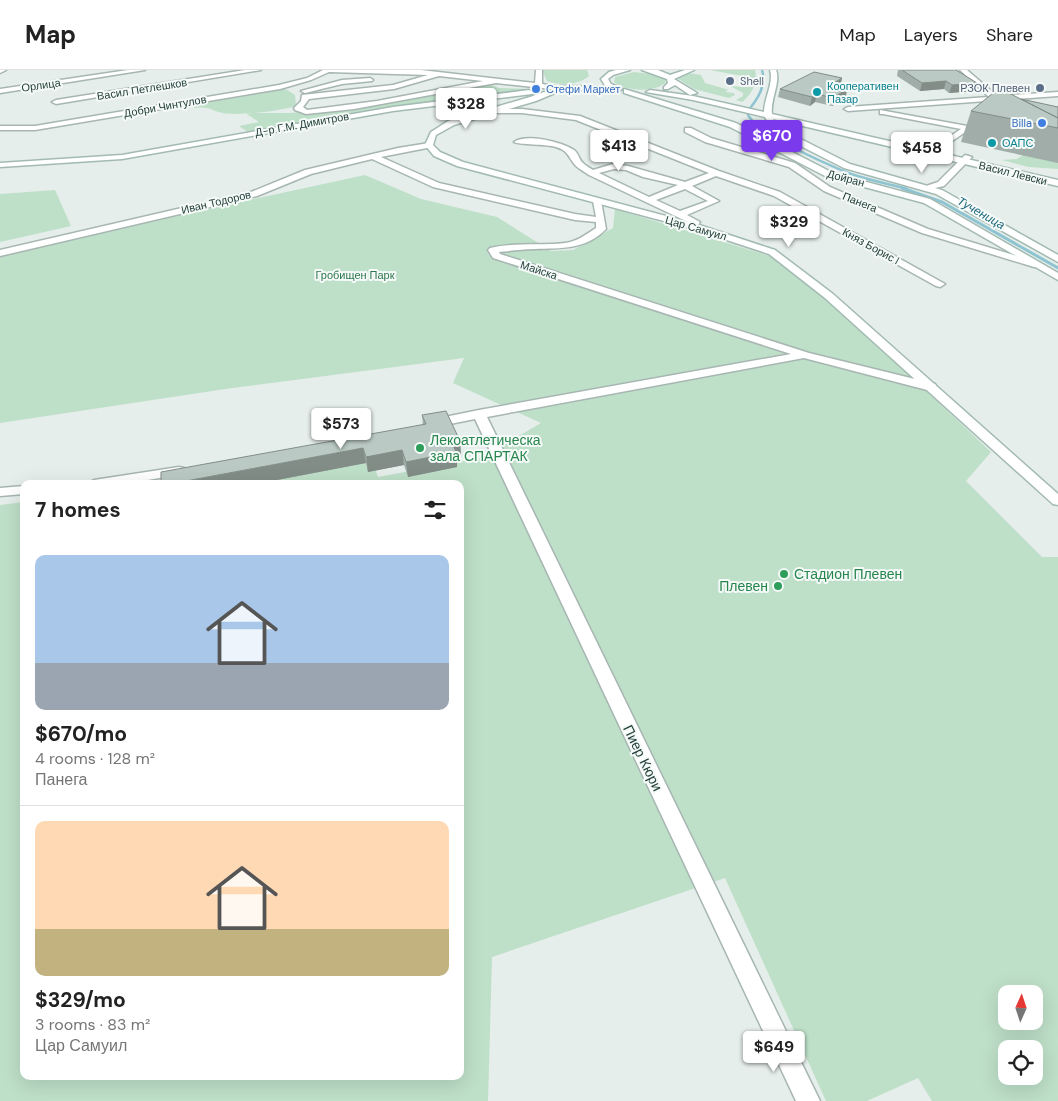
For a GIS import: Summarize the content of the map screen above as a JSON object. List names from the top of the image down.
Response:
{
  "streets": {
    "street": [
      "Орлица",
      "Васил Петлешков",
      "Добри Чинтулов",
      "Д-р Г.М. Димитров",
      "Васил Левски",
      "Дойран",
      "Иван Тодоров",
      "Панега",
      "Цар Самуил",
      "Княз Борис I",
      "Майска",
      "Пиер Кюри"
    ]
  },
  "crossings": [
    ["Васил Петлешков", "Добри Чинтулов"],
    ["Д-р Г.М. Димитров", "Васил Левски"],
    ["Васил Левски", "Дойран"],
    ["Дойран", "Панега"],
    ["Иван Тодоров", "Цар Самуил"],
    ["Цар Самуил", "Майска"]
  ],
  "water": ["Тученица"],
  "parks": ["Гробищен Парк"],
  "places": [
    "Shell",
    "РЗОК Плевен",
    "Стефи Маркет",
    "Кооперативен Пазар",
    "Billa",
    "ОАПС",
    "Лекоатлетическа зала СПАРТАК",
    "Стадион Плевен",
    "Плевен"
  ],
  "north": "top",
  "page": {
    "header": "Map",
    "nav": ["Map", "Layers", "Share"],
    "price": [
      "$328",
      "$670",
      "$413",
      "$458",
      "$329",
      "$573",
      "$649"
    ],
    "heading": "7 homes",
    "list": [
      {
        "name": "$670/mo",
        "note": "4 rooms · 128 m² · Панега"
      },
      {
        "name": "$329/mo",
        "note": "3 rooms · 83 m² · Цар Самуил"
      }
    ]
  }
}
